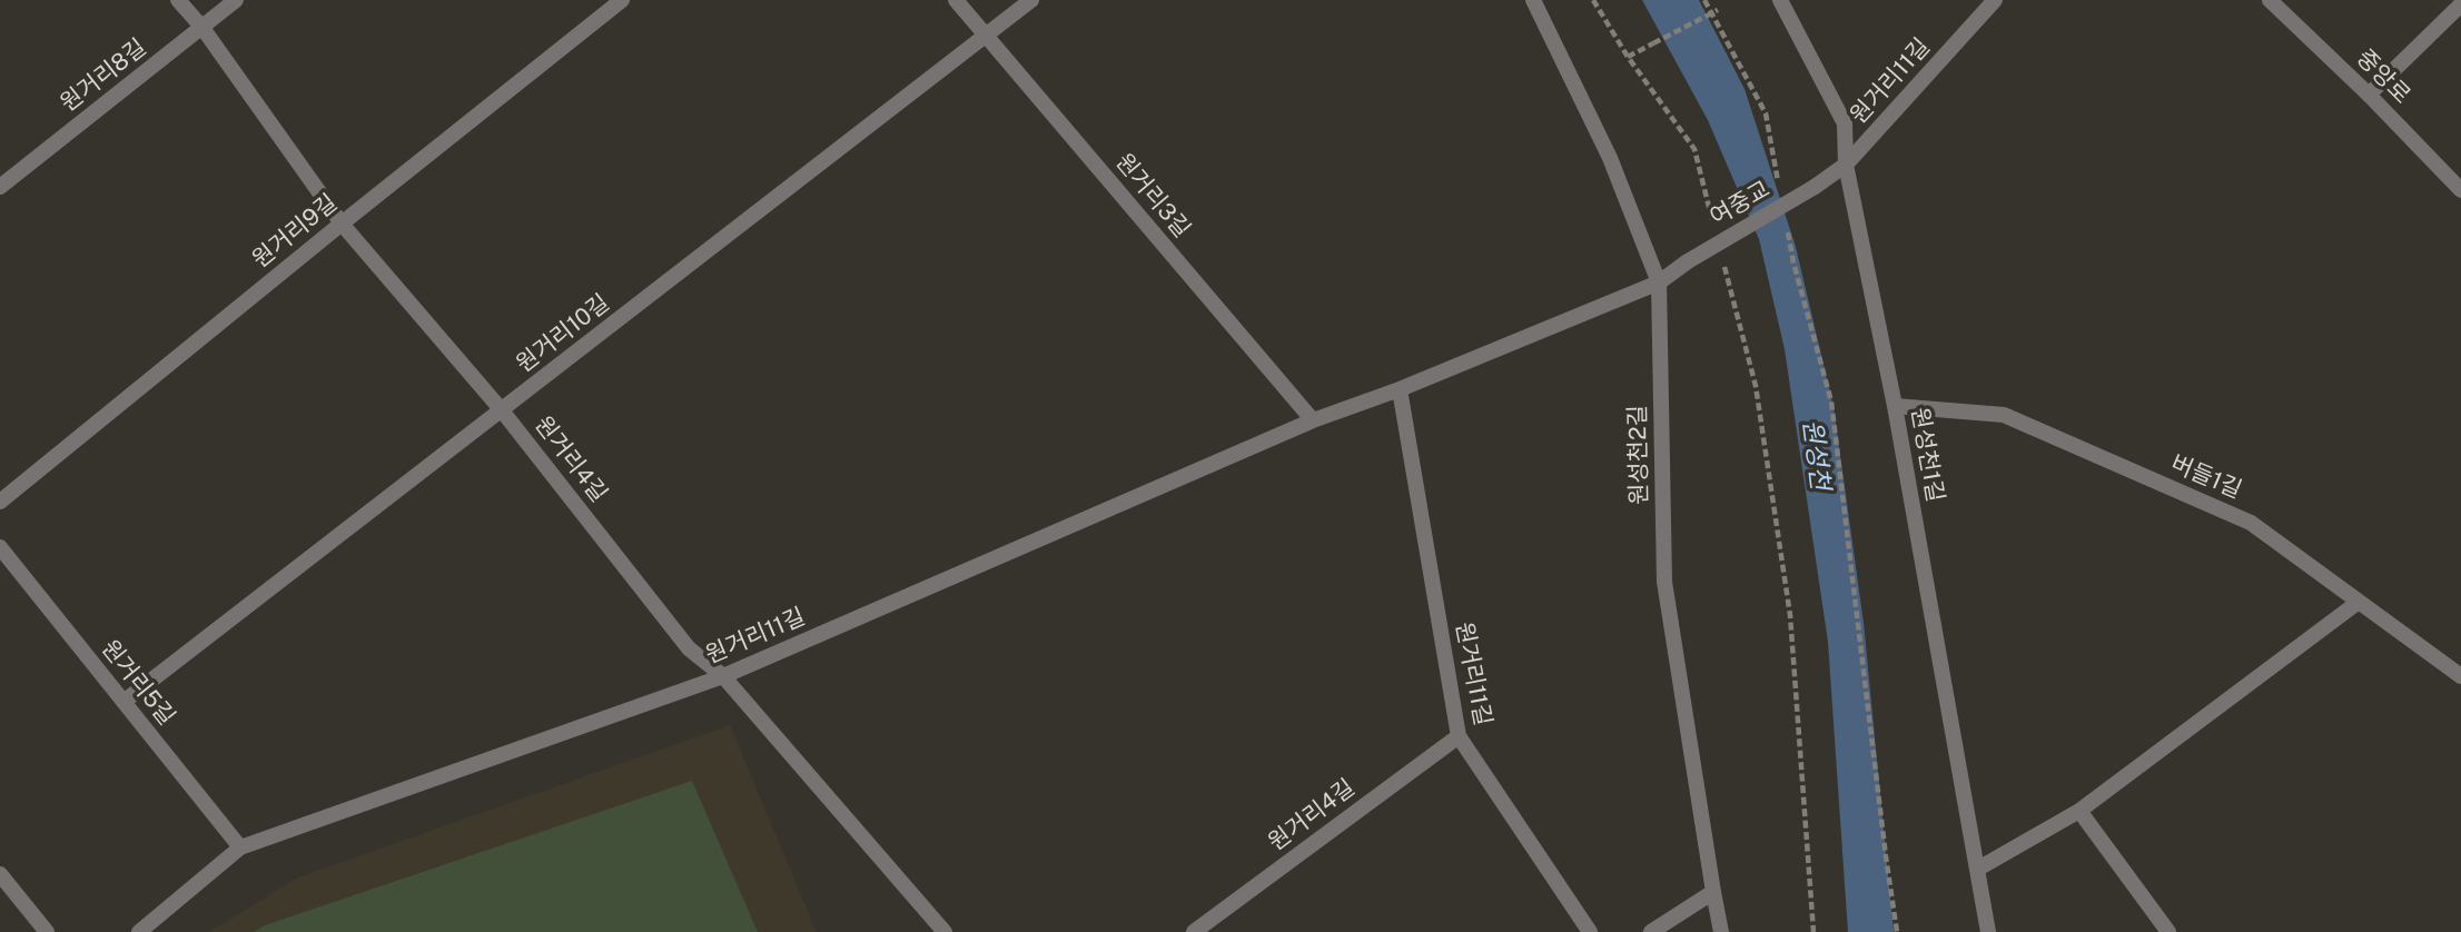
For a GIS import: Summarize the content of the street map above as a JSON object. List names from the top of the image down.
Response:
{
  "streets": {
    "street": [
      "원거리8길",
      "중앙로",
      "원거리11길",
      "원거리3길",
      "여중교",
      "원거리9길",
      "원거리10길",
      "원성천2길",
      "원성천1길",
      "원거리4길",
      "버들1길",
      "원거리5길"
    ]
  },
  "crossings": [
    ["원거리8길", "원거리4길"],
    ["원거리11길", "원거리3길"],
    ["원거리11길", "여중교"],
    ["원거리11길", "원성천2길"],
    ["원거리11길", "원성천1길"],
    ["원거리11길", "원거리4길"],
    ["원거리11길", "원거리5길"],
    ["원거리3길", "원거리10길"],
    ["원거리9길", "원거리4길"],
    ["원거리10길", "원거리4길"],
    ["원거리10길", "원거리5길"],
    ["원성천1길", "버들1길"]
  ],
  "water": ["원성천"]
}
